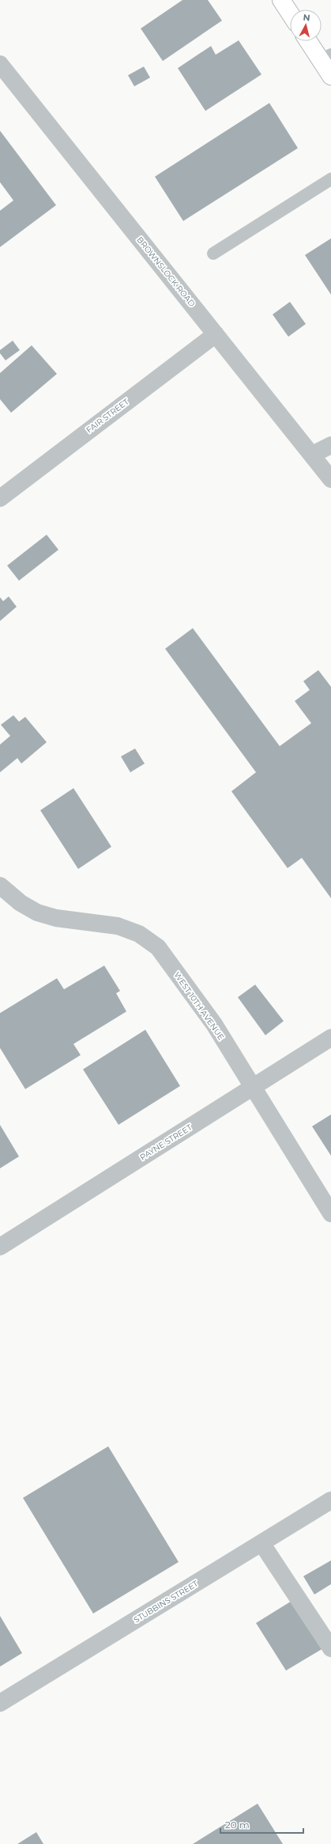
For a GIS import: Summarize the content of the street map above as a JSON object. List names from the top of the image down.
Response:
{
  "streets": {
    "street": [
      "BROWNSLOCK ROAD",
      "FAIR STREET",
      "WEST 10TH AVENUE",
      "PAYNE STREET",
      "STUBBINS STREET"
    ]
  },
  "crossings": [
    ["BROWNSLOCK ROAD", "FAIR STREET"],
    ["WEST 10TH AVENUE", "PAYNE STREET"]
  ],
  "scale_bar": "20 m",
  "north": "top"
}
